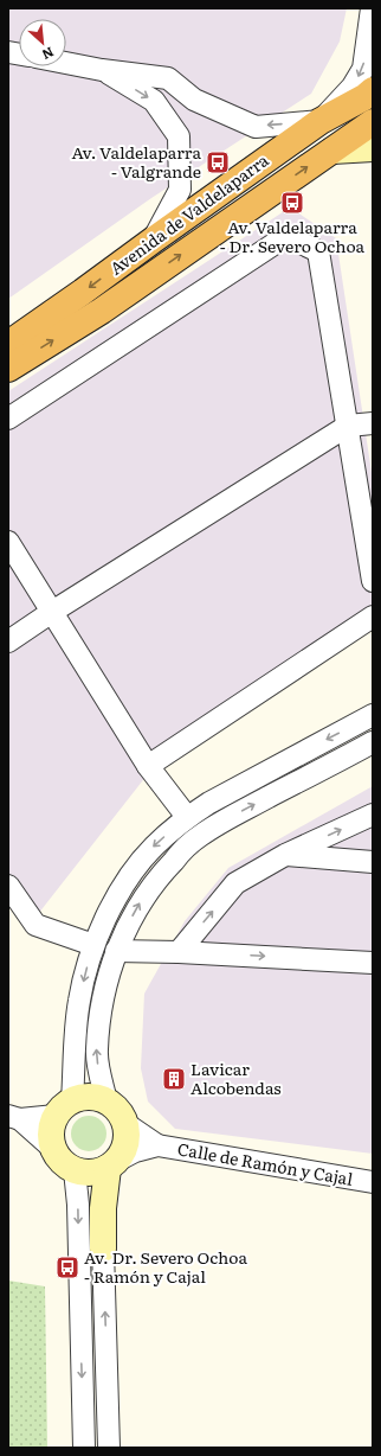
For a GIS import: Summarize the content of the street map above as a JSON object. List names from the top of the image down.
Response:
{
  "streets": {
    "highway": ["Avenida de Valdelaparra"],
    "street": ["Calle de Ramón y Cajal"]
  },
  "places": {
    "bus stop": ["Av. Valdelaparra - Valgrande", "Av. Valdelaparra - Dr. Severo Ochoa", "Av. Dr. Severo Ochoa - Ramón y Cajal"],
    "building": ["Lavicar Alcobendas"]
  },
  "north": "bottom right"
}
